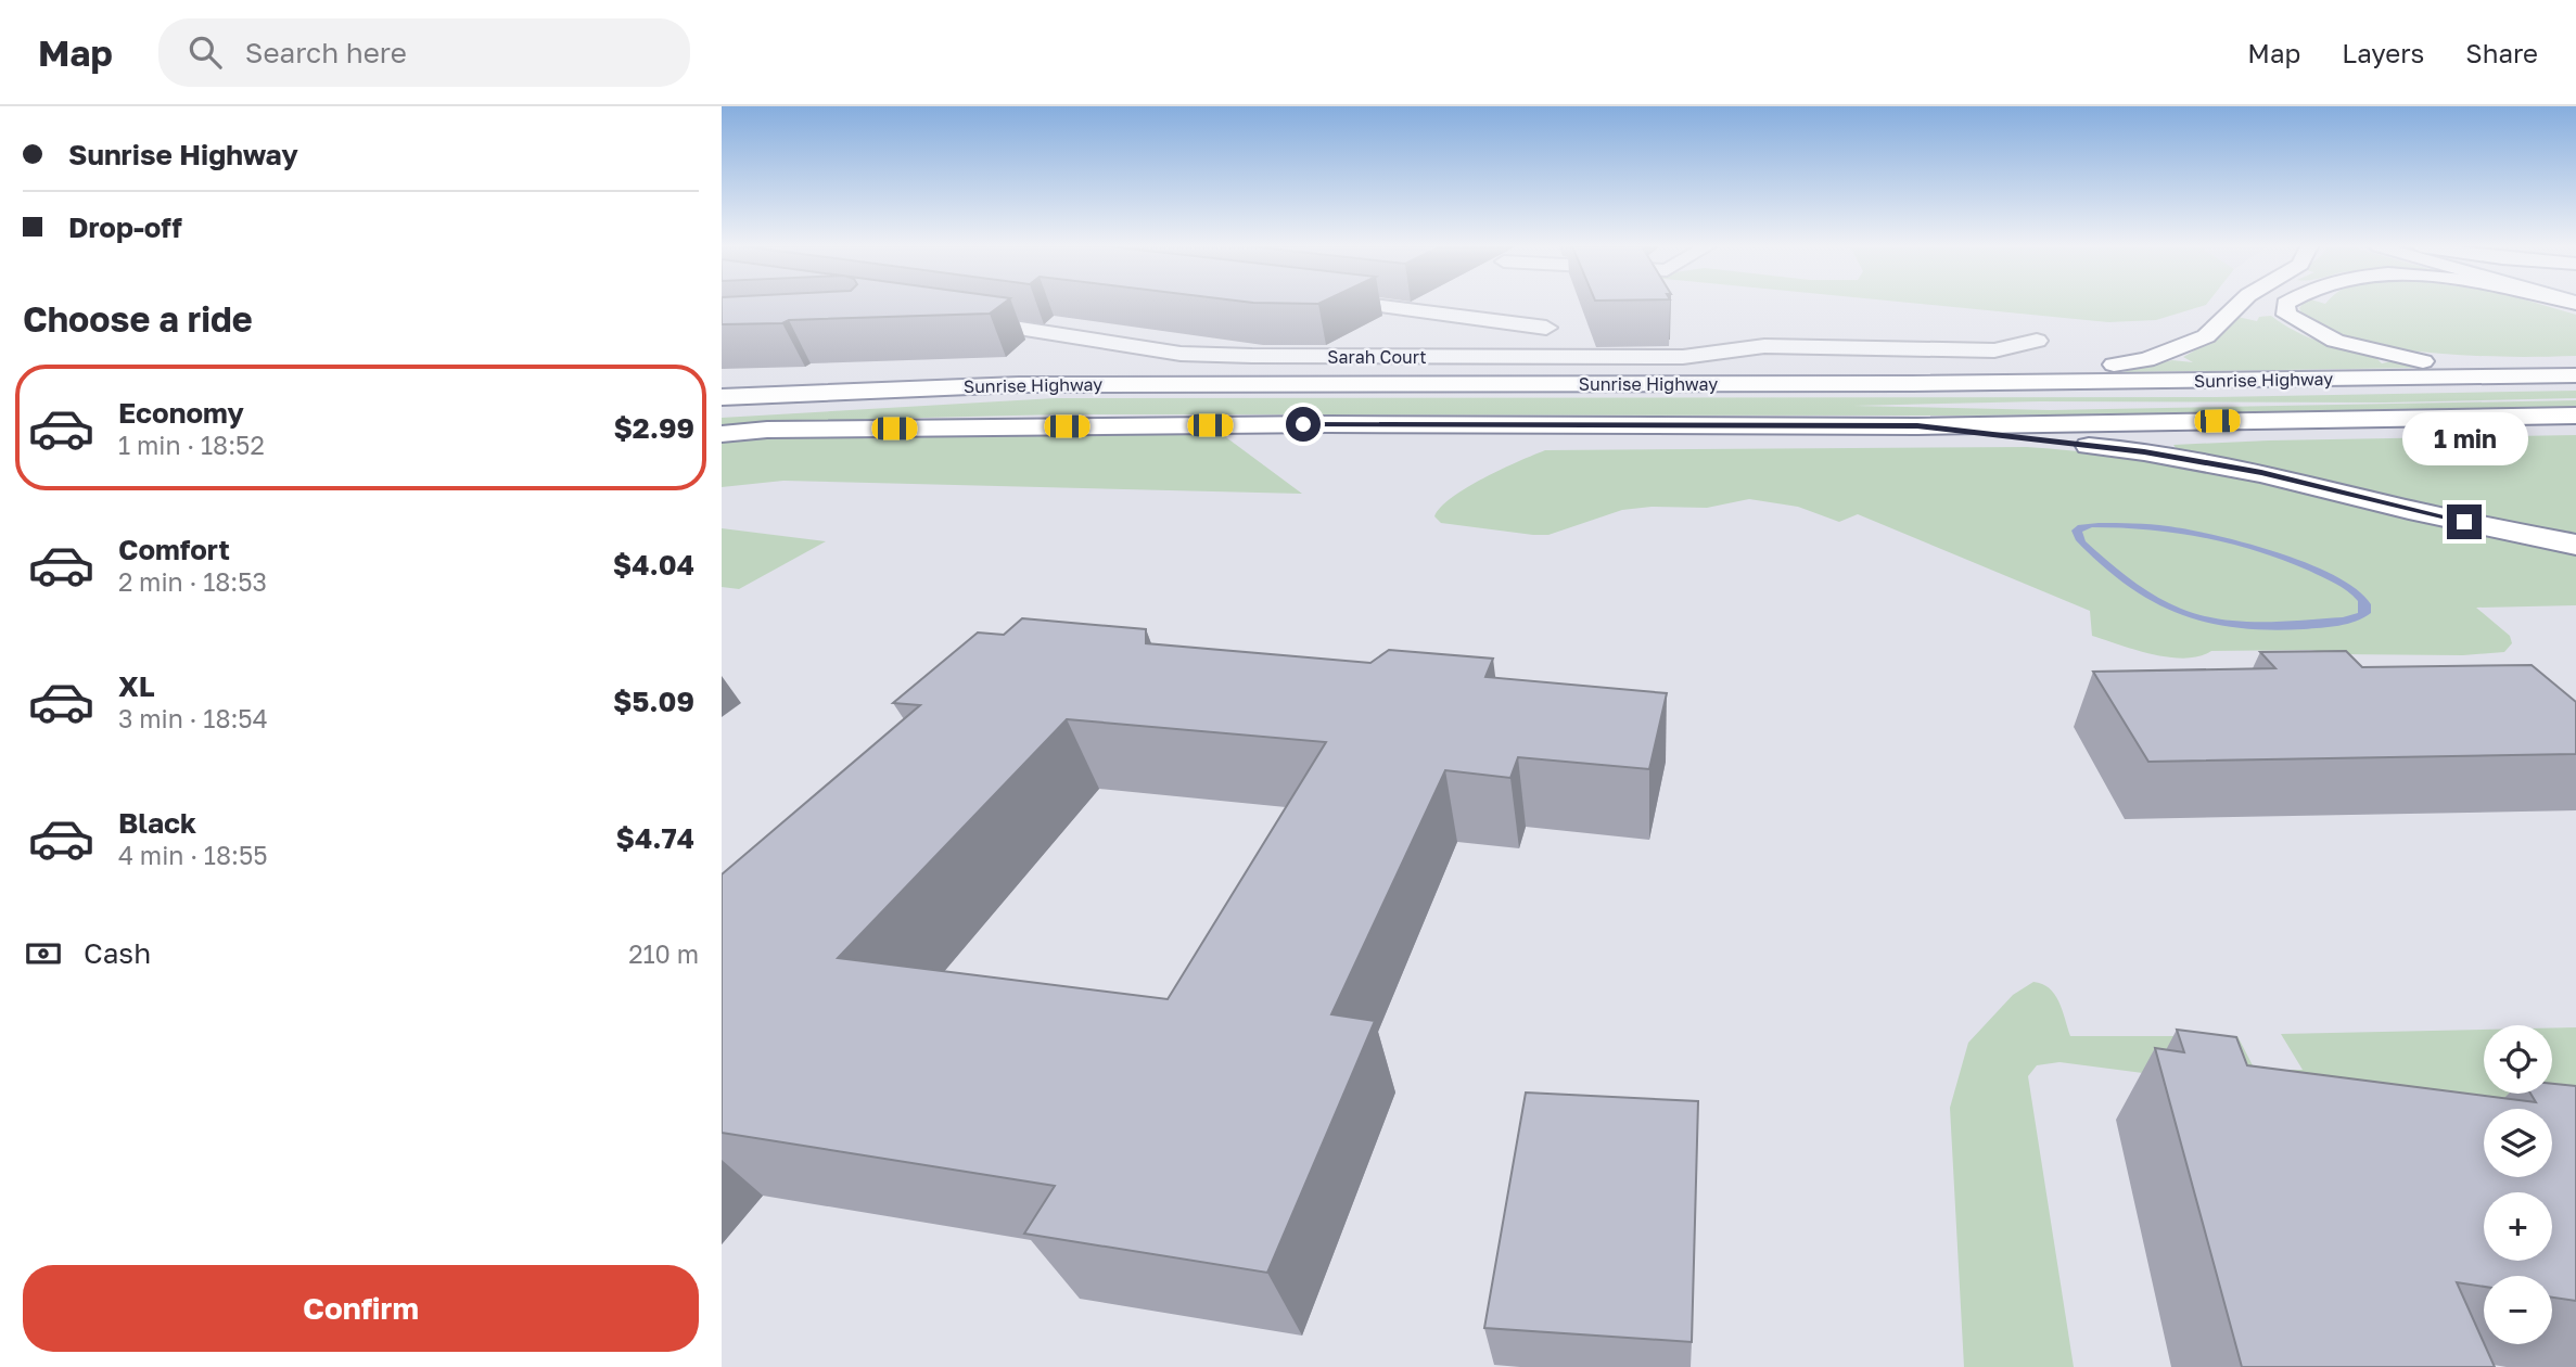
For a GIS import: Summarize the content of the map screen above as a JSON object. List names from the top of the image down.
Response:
{
  "streets": {
    "main road": ["Sunrise Highway"],
    "street": ["Sarah Court"]
  },
  "page": {
    "header": "Map",
    "search": "Search here",
    "nav": ["Map", "Layers", "Share"],
    "banner": ["Sunrise Highway", "Drop-off"],
    "heading": "Choose a ride",
    "list": [
      {
        "name": "Economy",
        "note": "1 min · 18:52",
        "value": "$2.99"
      },
      {
        "name": "Comfort",
        "note": "2 min · 18:53",
        "value": "$4.04"
      },
      {
        "name": "XL",
        "note": "3 min · 18:54",
        "value": "$5.09"
      },
      {
        "name": "Black",
        "note": "4 min · 18:55",
        "value": "$4.74"
      }
    ],
    "bubble": "1 min",
    "pay": ["Cash", "210 m"],
    "map_buttons": ["+", "−"],
    "buttons": "Confirm"
  }
}
